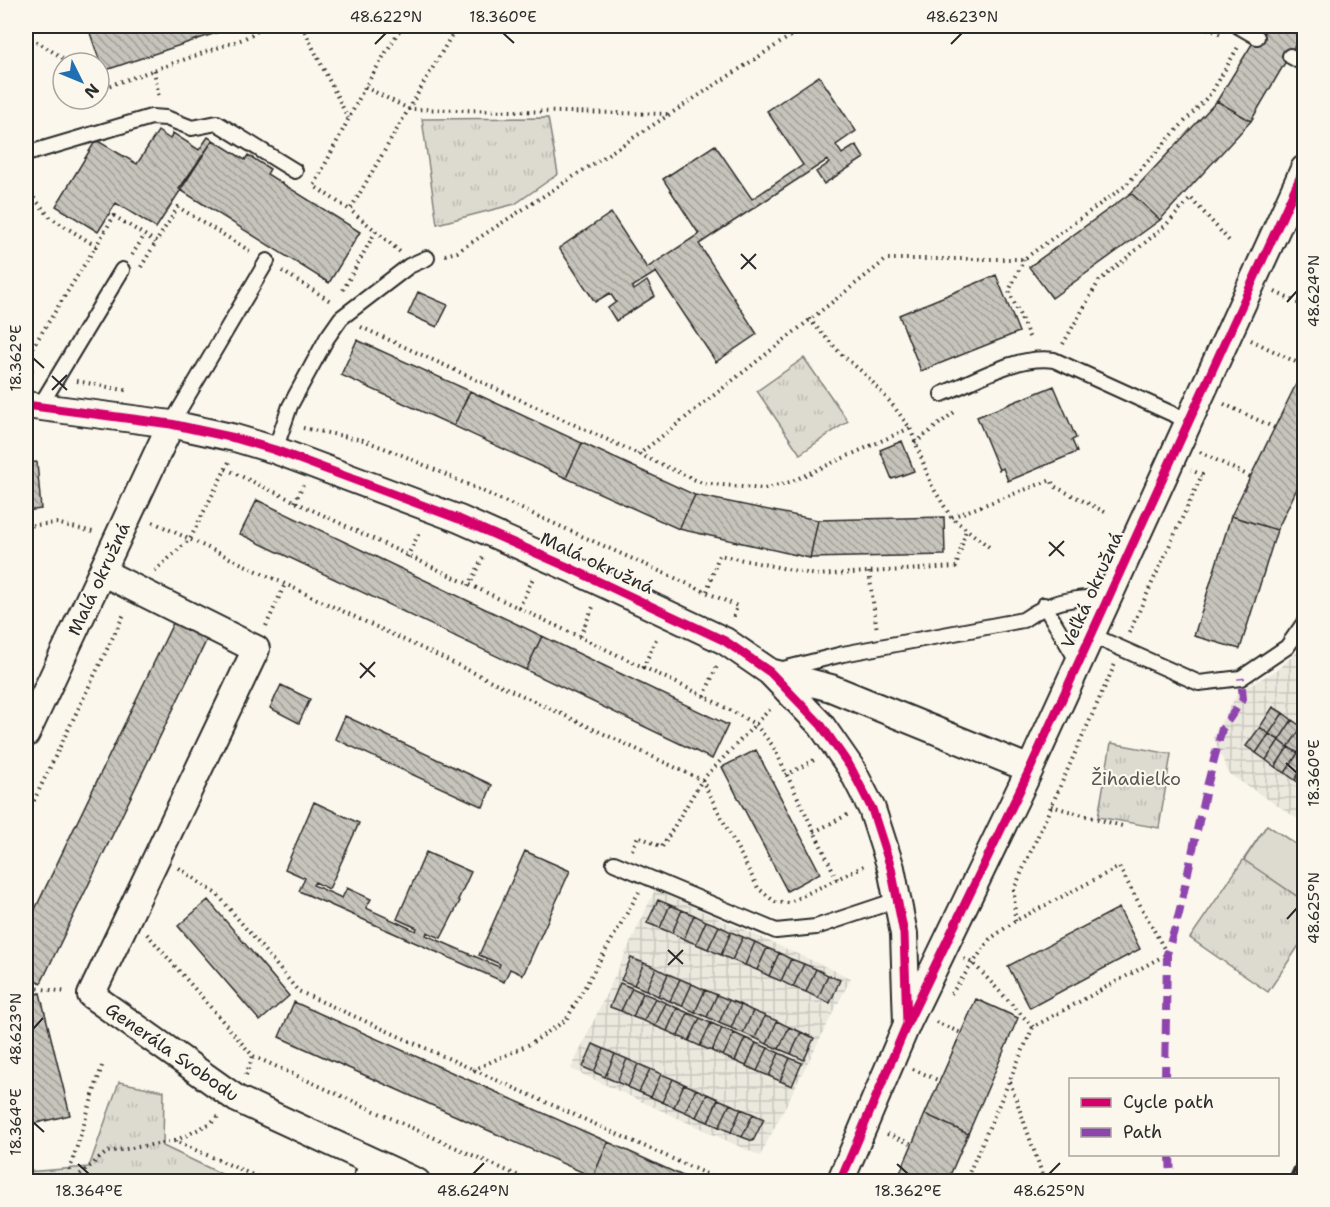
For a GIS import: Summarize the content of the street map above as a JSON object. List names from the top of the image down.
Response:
{
  "streets": {
    "street": ["Malá okružná", "Veľká okružná", "Generála Svobodu"]
  },
  "crossings": [
    ["Malá okružná", "Veľká okružná"]
  ],
  "parks": ["Žihadielko"],
  "legend": ["Cycle path", "Path"],
  "north": "bottom right",
  "coordinates": [
    "48.622°N",
    "18.360°E",
    "48.623°N",
    "48.624°N",
    "18.362°E",
    "48.625°N",
    "18.364°E"
  ]
}
